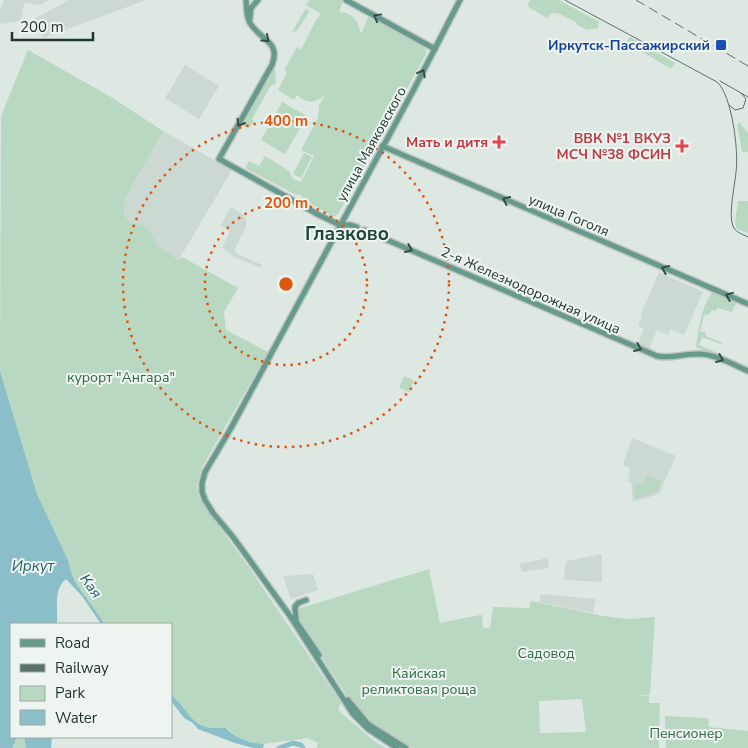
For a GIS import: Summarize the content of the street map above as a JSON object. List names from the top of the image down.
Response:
{
  "streets": {
    "main road": ["улица Маяковского", "улица Гоголя", "2-я Железнодорожная улица"]
  },
  "crossings": [
    ["улица Маяковского", "улица Гоголя"]
  ],
  "one_way": ["улица Гоголя", "2-я Железнодорожная улица"],
  "districts": ["Глазково"],
  "water": ["Иркут", "Кая"],
  "parks": [
    "курорт \"Ангара\"",
    "Садовод",
    "Кайская реликтовая роща",
    "Пенсионер"
  ],
  "places": {
    "transit": ["Иркутск-Пассажирский"],
    "health": ["Мать и дитя", "ВВК №1 ВКУЗ МСЧ №38 ФСИН"]
  },
  "legend": [
    "Road",
    "Railway",
    "Park",
    "Water"
  ],
  "scale_bar": "200 m",
  "rings": ["400 m", "200 m"]
}
